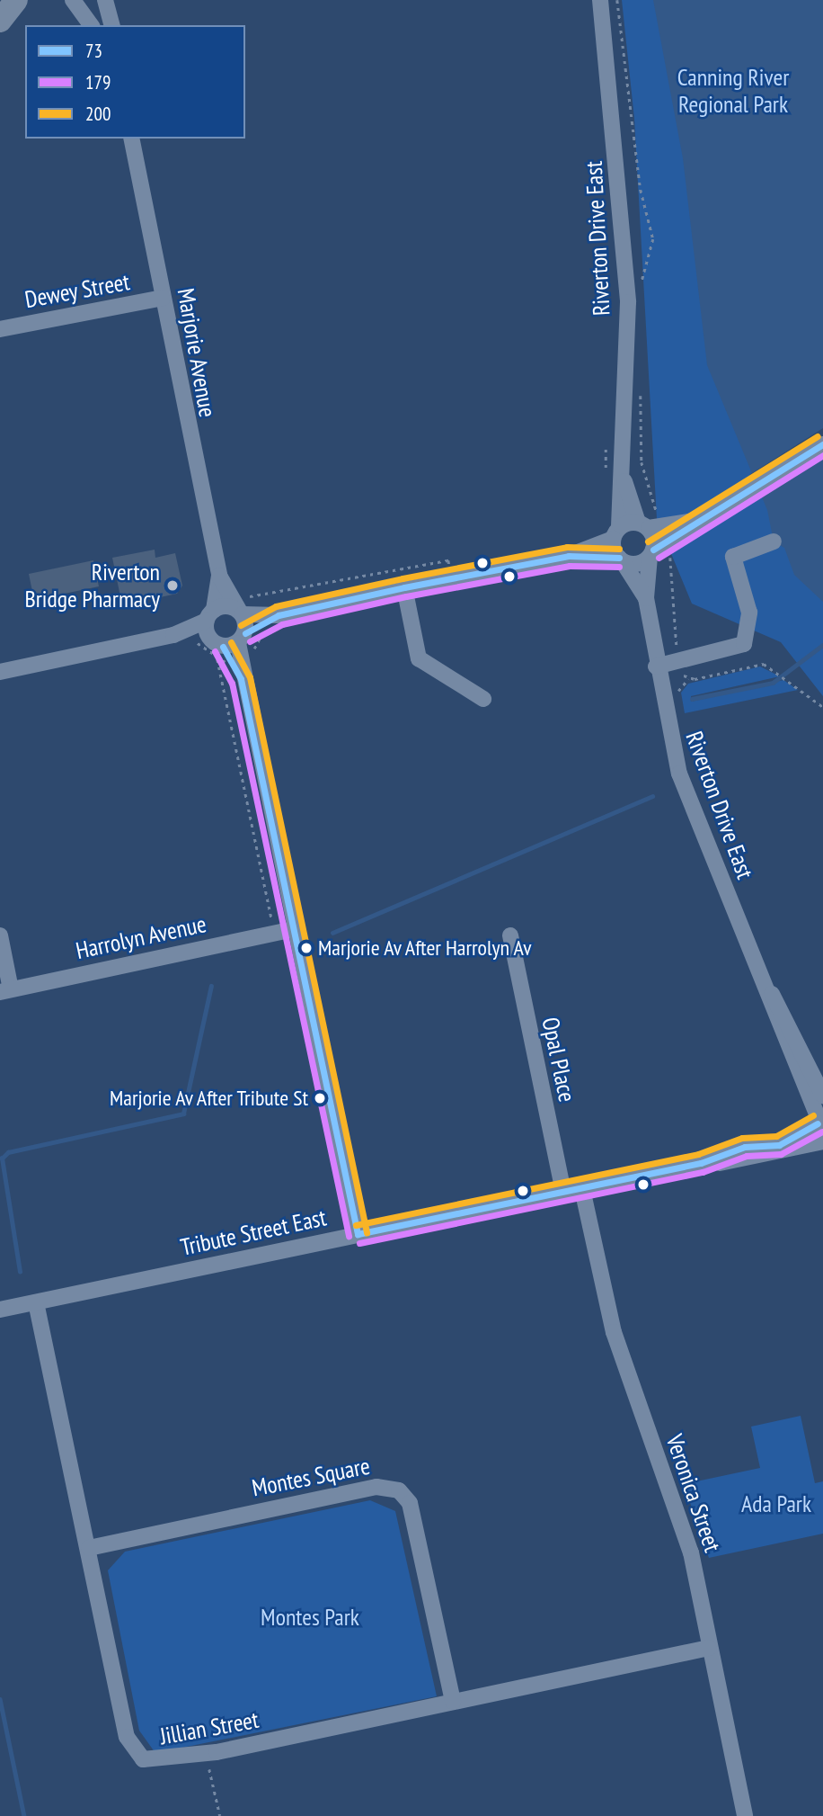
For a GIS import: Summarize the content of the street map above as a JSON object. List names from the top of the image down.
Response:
{
  "streets": {
    "street": [
      "Riverton Drive East",
      "Dewey Street",
      "Marjorie Avenue",
      "Harrolyn Avenue",
      "Opal Place",
      "Tribute Street East",
      "Montes Square",
      "Veronica Street",
      "Jillian Street"
    ]
  },
  "crossings": [
    ["Riverton Drive East", "Tribute Street East"],
    ["Dewey Street", "Marjorie Avenue"],
    ["Marjorie Avenue", "Harrolyn Avenue"],
    ["Marjorie Avenue", "Tribute Street East"],
    ["Opal Place", "Tribute Street East"],
    ["Tribute Street East", "Veronica Street"],
    ["Tribute Street East", "Jillian Street"],
    ["Montes Square", "Jillian Street"],
    ["Veronica Street", "Jillian Street"]
  ],
  "parks": ["Canning River Regional Park", "Ada Park", "Montes Park"],
  "places": ["Riverton Bridge Pharmacy", "Marjorie Av After Harrolyn Av", "Marjorie Av After Tribute St"],
  "lines": ["transit line 200", "transit line 73", "transit line 179"],
  "legend": ["73", "179", "200"]
}
